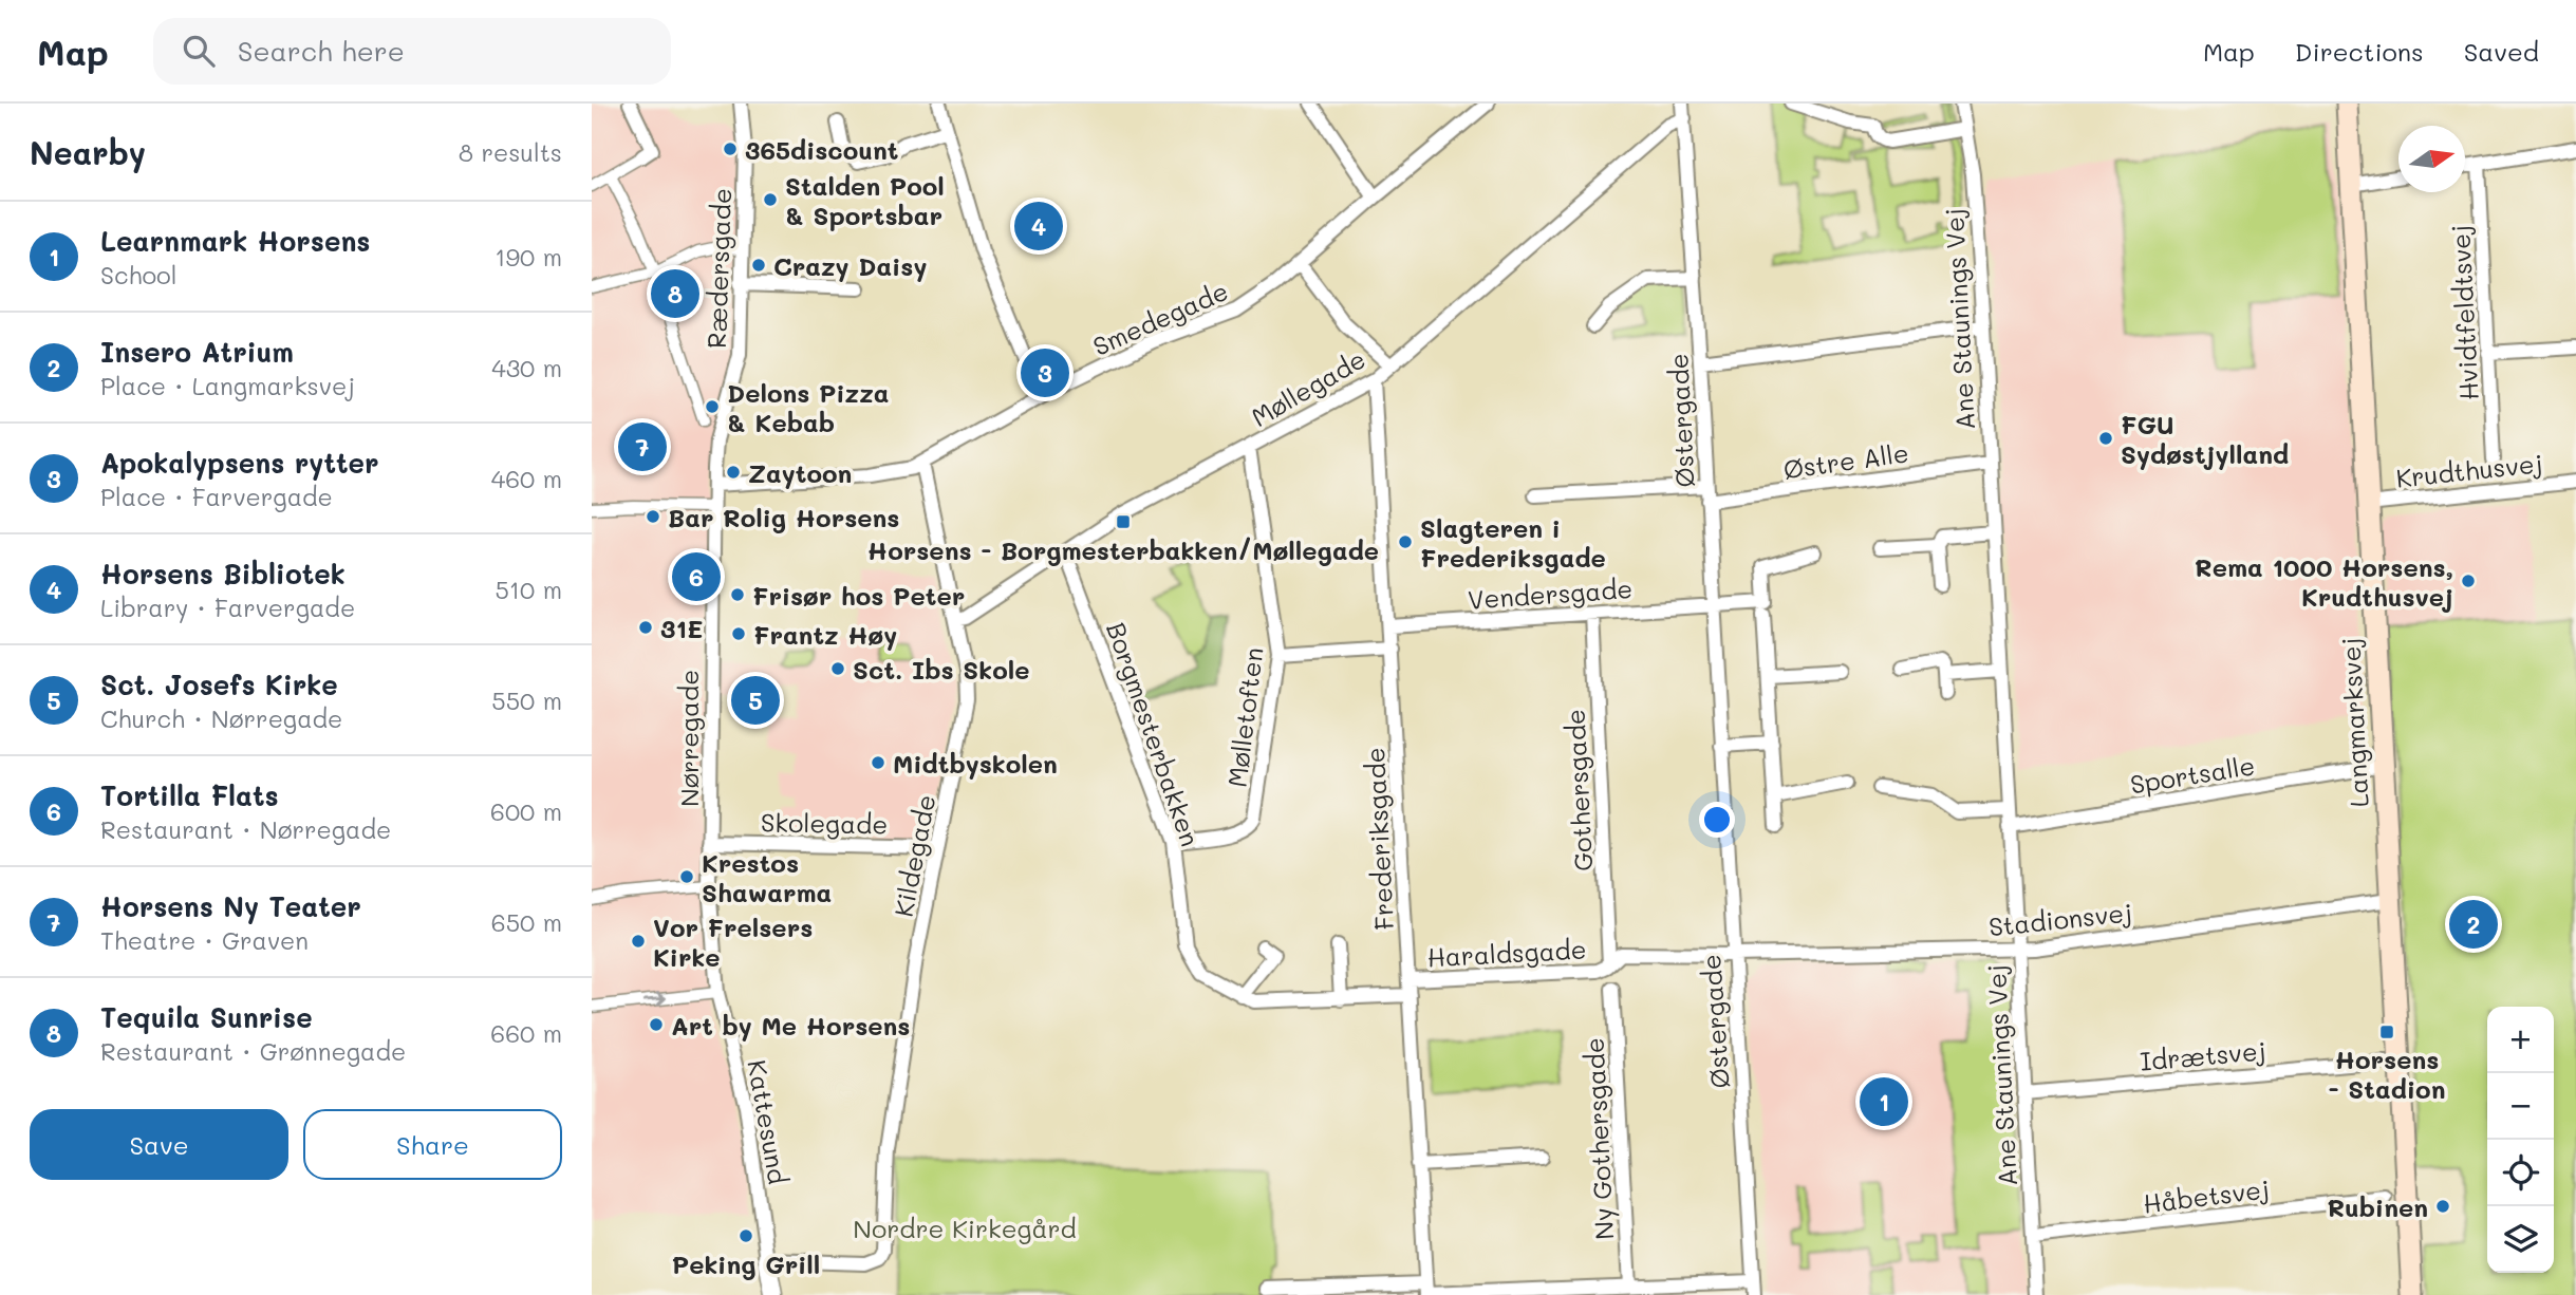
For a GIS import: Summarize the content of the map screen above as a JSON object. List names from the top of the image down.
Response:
{
  "streets": {
    "main road": ["Langmarksvej"],
    "street": [
      "Rædersgade",
      "Hvidtfeldtsvej",
      "Smedegade",
      "Ane Staunings Vej",
      "Møllegade",
      "Østergade",
      "Østre Alle",
      "Krudthusvej",
      "Vendersgade",
      "Mølletoften",
      "Borgmesterbakken",
      "Nørregade",
      "Sportsalle",
      "Gothersgade",
      "Skolegade",
      "Frederiksgade",
      "Kildegade",
      "Stadionsvej",
      "Haraldsgade",
      "Idrætsvej",
      "Kattesund",
      "Ny Gothersgade",
      "Håbetsvej"
    ]
  },
  "crossings": [
    ["Rædersgade", "Smedegade"],
    ["Rædersgade", "Nørregade"],
    ["Smedegade", "Nørregade"],
    ["Smedegade", "Kildegade"],
    ["Ane Staunings Vej", "Østre Alle"],
    ["Ane Staunings Vej", "Sportsalle"],
    ["Ane Staunings Vej", "Stadionsvej"],
    ["Ane Staunings Vej", "Idrætsvej"],
    ["Ane Staunings Vej", "Håbetsvej"],
    ["Møllegade", "Østergade"],
    ["Møllegade", "Mølletoften"],
    ["Møllegade", "Borgmesterbakken"],
    ["Møllegade", "Frederiksgade"],
    ["Møllegade", "Kildegade"],
    ["Østergade", "Østre Alle"],
    ["Østergade", "Vendersgade"],
    ["Østergade", "Stadionsvej"],
    ["Østergade", "Haraldsgade"],
    ["Krudthusvej", "Langmarksvej"],
    ["Vendersgade", "Gothersgade"],
    ["Vendersgade", "Frederiksgade"],
    ["Mølletoften", "Borgmesterbakken"],
    ["Langmarksvej", "Sportsalle"],
    ["Langmarksvej", "Stadionsvej"],
    ["Borgmesterbakken", "Frederiksgade"],
    ["Nørregade", "Skolegade"],
    ["Nørregade", "Kattesund"],
    ["Gothersgade", "Haraldsgade"],
    ["Skolegade", "Kildegade"],
    ["Frederiksgade", "Haraldsgade"],
    ["Kildegade", "Kattesund"],
    ["Stadionsvej", "Haraldsgade"]
  ],
  "parks": ["Nordre Kirkegård"],
  "places": {
    "other": [
      "365discount",
      "Stalden Pool & Sportsbar",
      "Crazy Daisy",
      "Delons Pizza & Kebab",
      "FGU Sydøstjylland",
      "Zaytoon",
      "Bar Rolig Horsens",
      "Slagteren i Frederiksgade",
      "Rema 1000 Horsens, Krudthusvej",
      "Frisør hos Peter",
      "31E",
      "Frantz Høy",
      "Sct. Ibs Skole",
      "Midtbyskolen",
      "Krestos Shawarma",
      "Vor Frelsers Kirke",
      "Art by Me Horsens",
      "Rubinen",
      "Peking Grill"
    ],
    "transit": ["Horsens - Borgmesterbakken/Møllegade", "Horsens - Stadion"]
  },
  "north": "right",
  "page": {
    "header": "Map",
    "search": "Search here",
    "nav": ["Map", "Directions", "Saved"],
    "heading": ["Nearby", "8 results"],
    "pins": [
      "4",
      "8",
      "3",
      "7",
      "6",
      "5",
      "2",
      "1"
    ],
    "list": [
      {
        "mark": "1",
        "name": "Learnmark Horsens",
        "note": "School",
        "value": "190 m"
      },
      {
        "mark": "2",
        "name": "Insero Atrium",
        "note": "Place · Langmarksvej",
        "value": "430 m"
      },
      {
        "mark": "3",
        "name": "Apokalypsens rytter",
        "note": "Place · Farvergade",
        "value": "460 m"
      },
      {
        "mark": "4",
        "name": "Horsens Bibliotek",
        "note": "Library · Farvergade",
        "value": "510 m"
      },
      {
        "mark": "5",
        "name": "Sct. Josefs Kirke",
        "note": "Church · Nørregade",
        "value": "550 m"
      },
      {
        "mark": "6",
        "name": "Tortilla Flats",
        "note": "Restaurant · Nørregade",
        "value": "600 m"
      },
      {
        "mark": "7",
        "name": "Horsens Ny Teater",
        "note": "Theatre · Graven",
        "value": "650 m"
      },
      {
        "mark": "8",
        "name": "Tequila Sunrise",
        "note": "Restaurant · Grønnegade",
        "value": "660 m"
      }
    ],
    "map_buttons": ["+", "−"],
    "buttons": ["Save", "Share"]
  }
}
